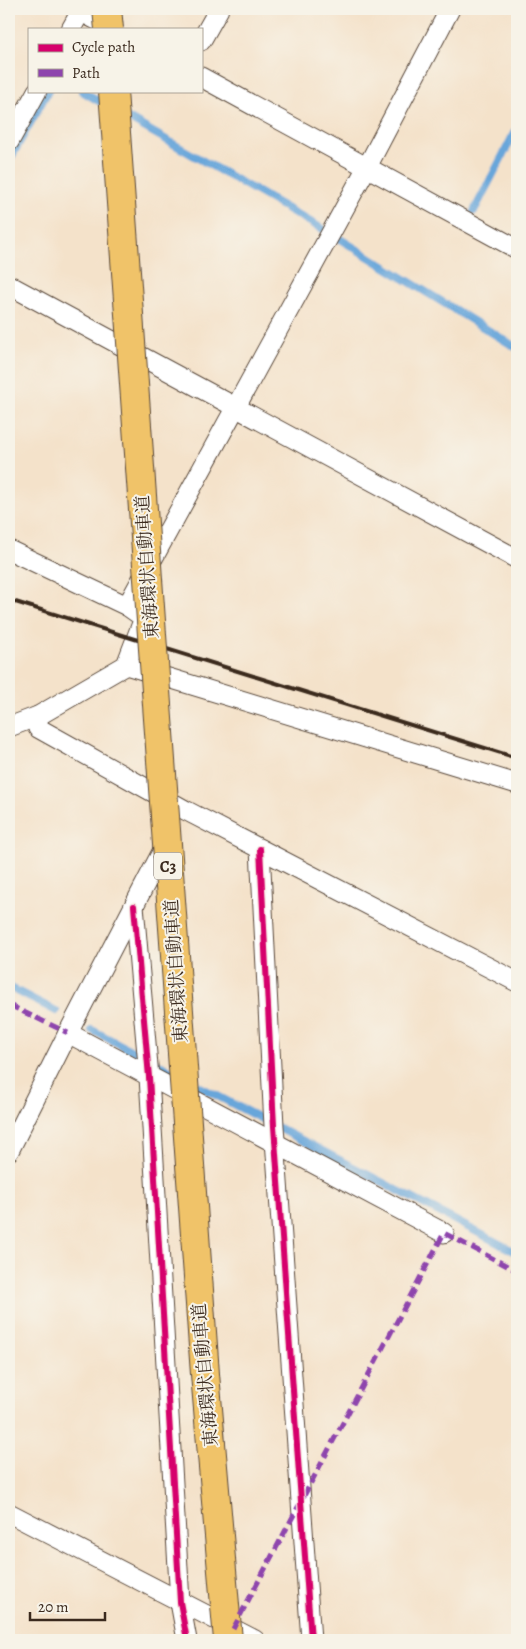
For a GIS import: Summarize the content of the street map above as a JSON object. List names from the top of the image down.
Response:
{
  "streets": {
    "highway": ["東海環状自動車道", "C3"]
  },
  "legend": ["Cycle path", "Path"],
  "scale_bar": "20 m"
}
